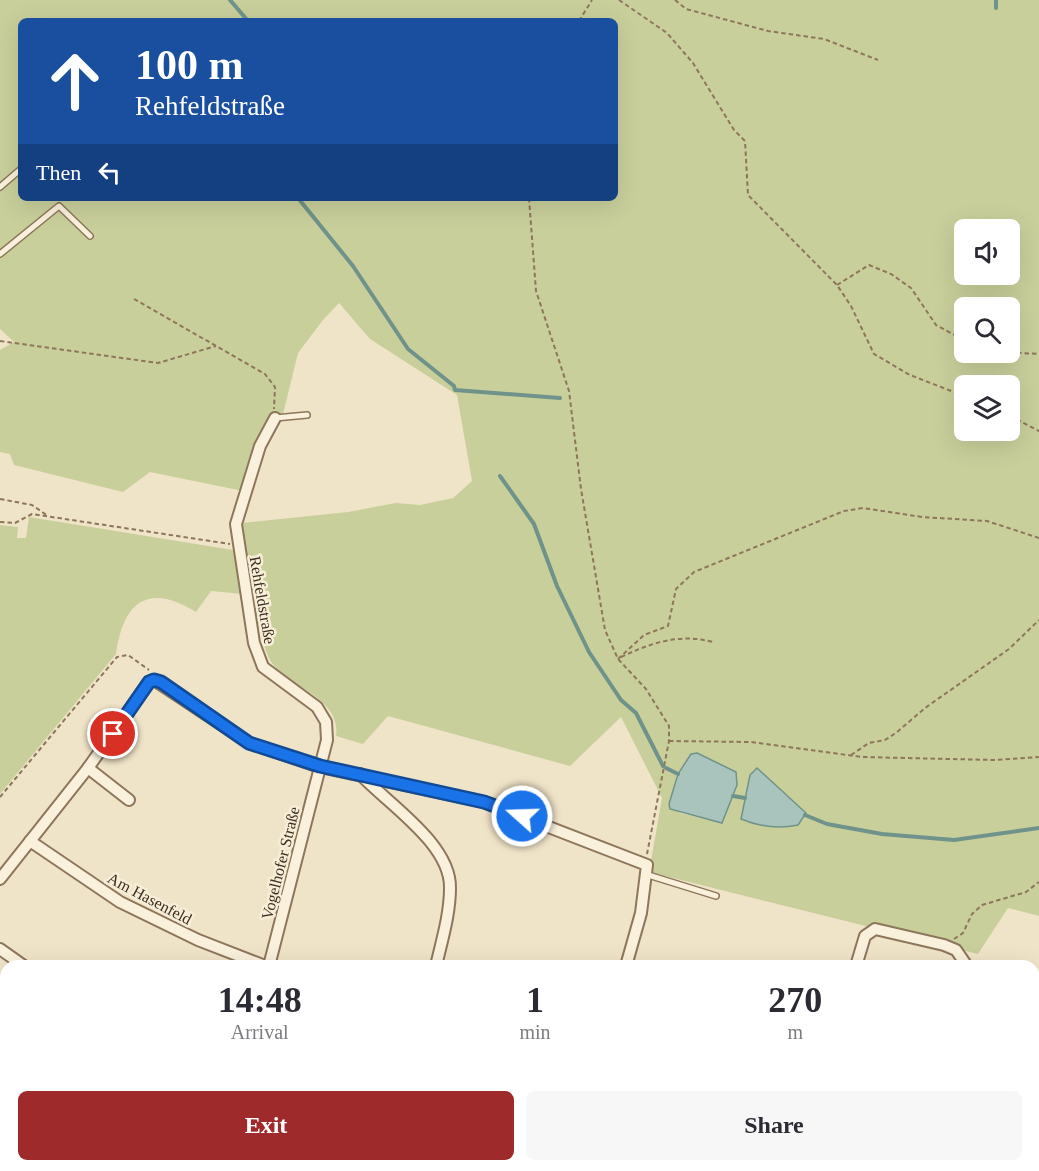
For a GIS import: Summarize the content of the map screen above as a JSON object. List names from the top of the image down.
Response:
{
  "streets": {
    "street": ["Rehfeldstraße", "Vogelhofer Straße", "Am Hasenfeld"]
  },
  "crossings": [
    ["Rehfeldstraße", "Vogelhofer Straße"]
  ],
  "page": {
    "turn": ["100 m", "Rehfeldstraße"],
    "then": "Then",
    "eta": [
      "14:48",
      "Arrival",
      "1",
      "min",
      "270",
      "m"
    ],
    "buttons": ["Exit", "Share"]
  }
}
